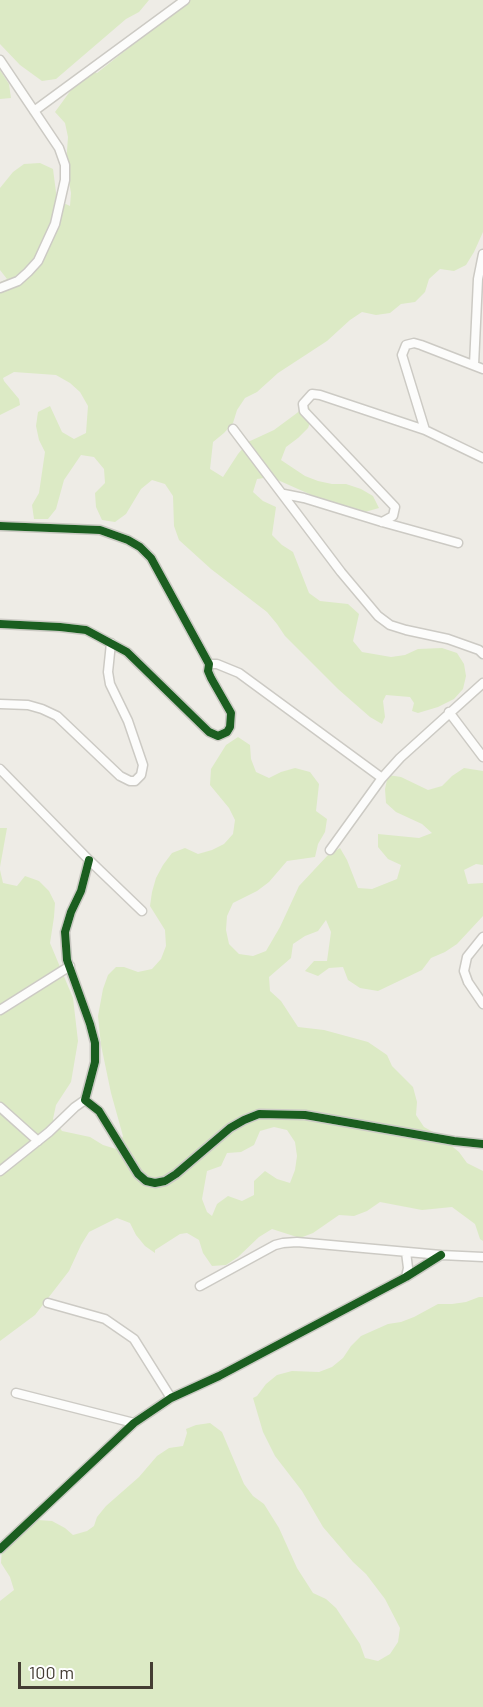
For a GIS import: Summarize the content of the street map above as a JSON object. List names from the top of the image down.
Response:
{
  "scale_bar": "100 m"
}
